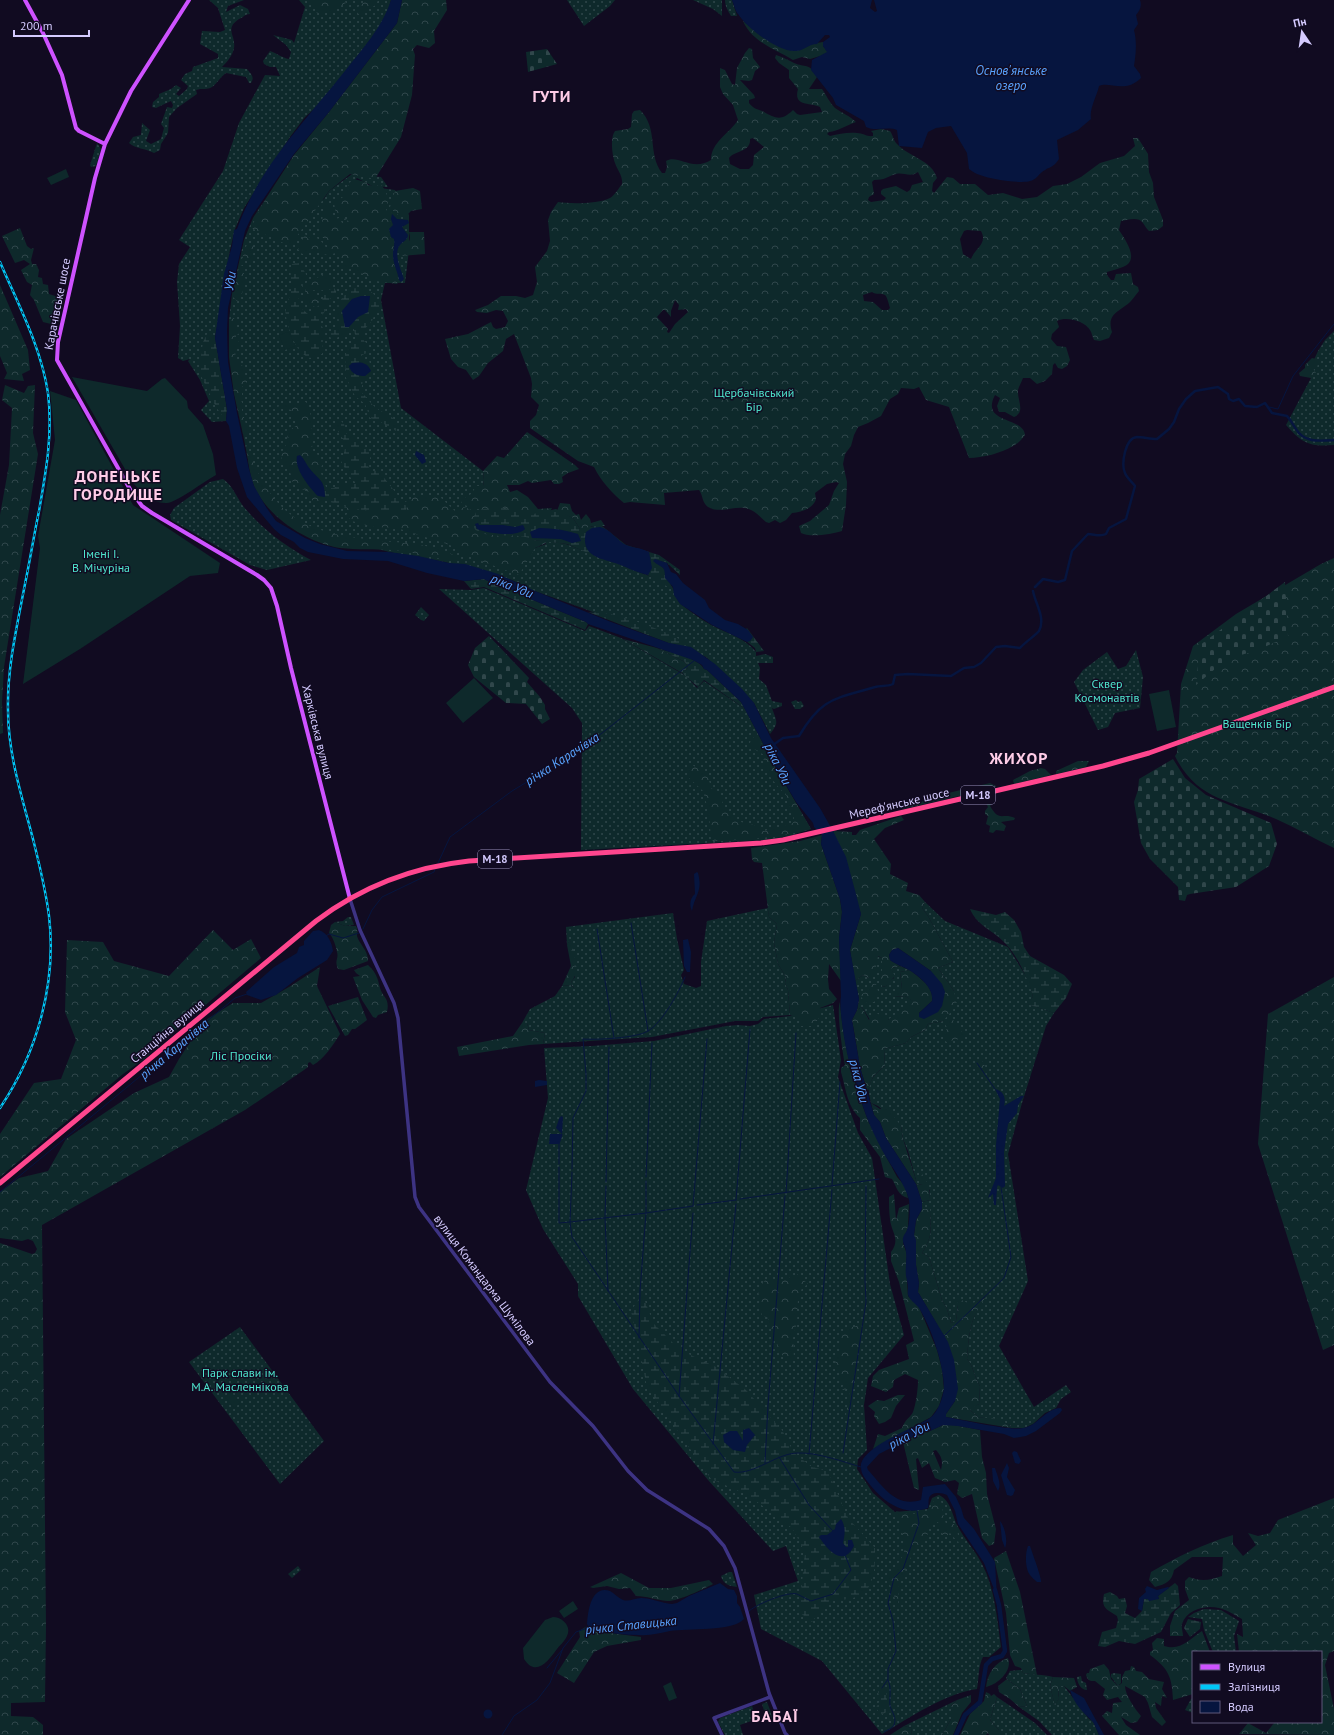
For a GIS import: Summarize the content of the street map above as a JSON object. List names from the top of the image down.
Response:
{
  "streets": {
    "highway": ["М-18", "Мереф'янське шосе", "Станційна вулиця"],
    "main road": ["Карачівське шосе", "Харківська вулиця"],
    "street": ["вулиця Командарма Шумілова"]
  },
  "crossings": [
    ["Карачівське шосе", "Харківська вулиця"],
    ["Харківська вулиця", "Мереф'янське шосе"],
    ["Харківська вулиця", "Станційна вулиця"],
    ["Харківська вулиця", "вулиця Командарма Шумілова"],
    ["Мереф'янське шосе", "Станційна вулиця"],
    ["Мереф'янське шосе", "вулиця Командарма Шумілова"],
    ["Станційна вулиця", "вулиця Командарма Шумілова"]
  ],
  "districts": [
    "ГУТИ",
    "ДОНЕЦЬКЕ ГОРОДИЩЕ",
    "ЖИХОР",
    "БАБАЇ"
  ],
  "water": [
    "Основ'янське озеро",
    "Уди",
    "ріка Уди",
    "річка Карачівка",
    "річка Ставицька"
  ],
  "parks": [
    "Щербачівський Бір",
    "Імені І. В. Мічуріна",
    "Сквер Космонавтів",
    "Ващенків Бір",
    "Ліс Просіки",
    "Парк слави ім. М.А. Масленнікова"
  ],
  "legend": ["Вулиця", "Залізниця", "Вода"],
  "scale_bar": "200 m",
  "north": "top"
}
